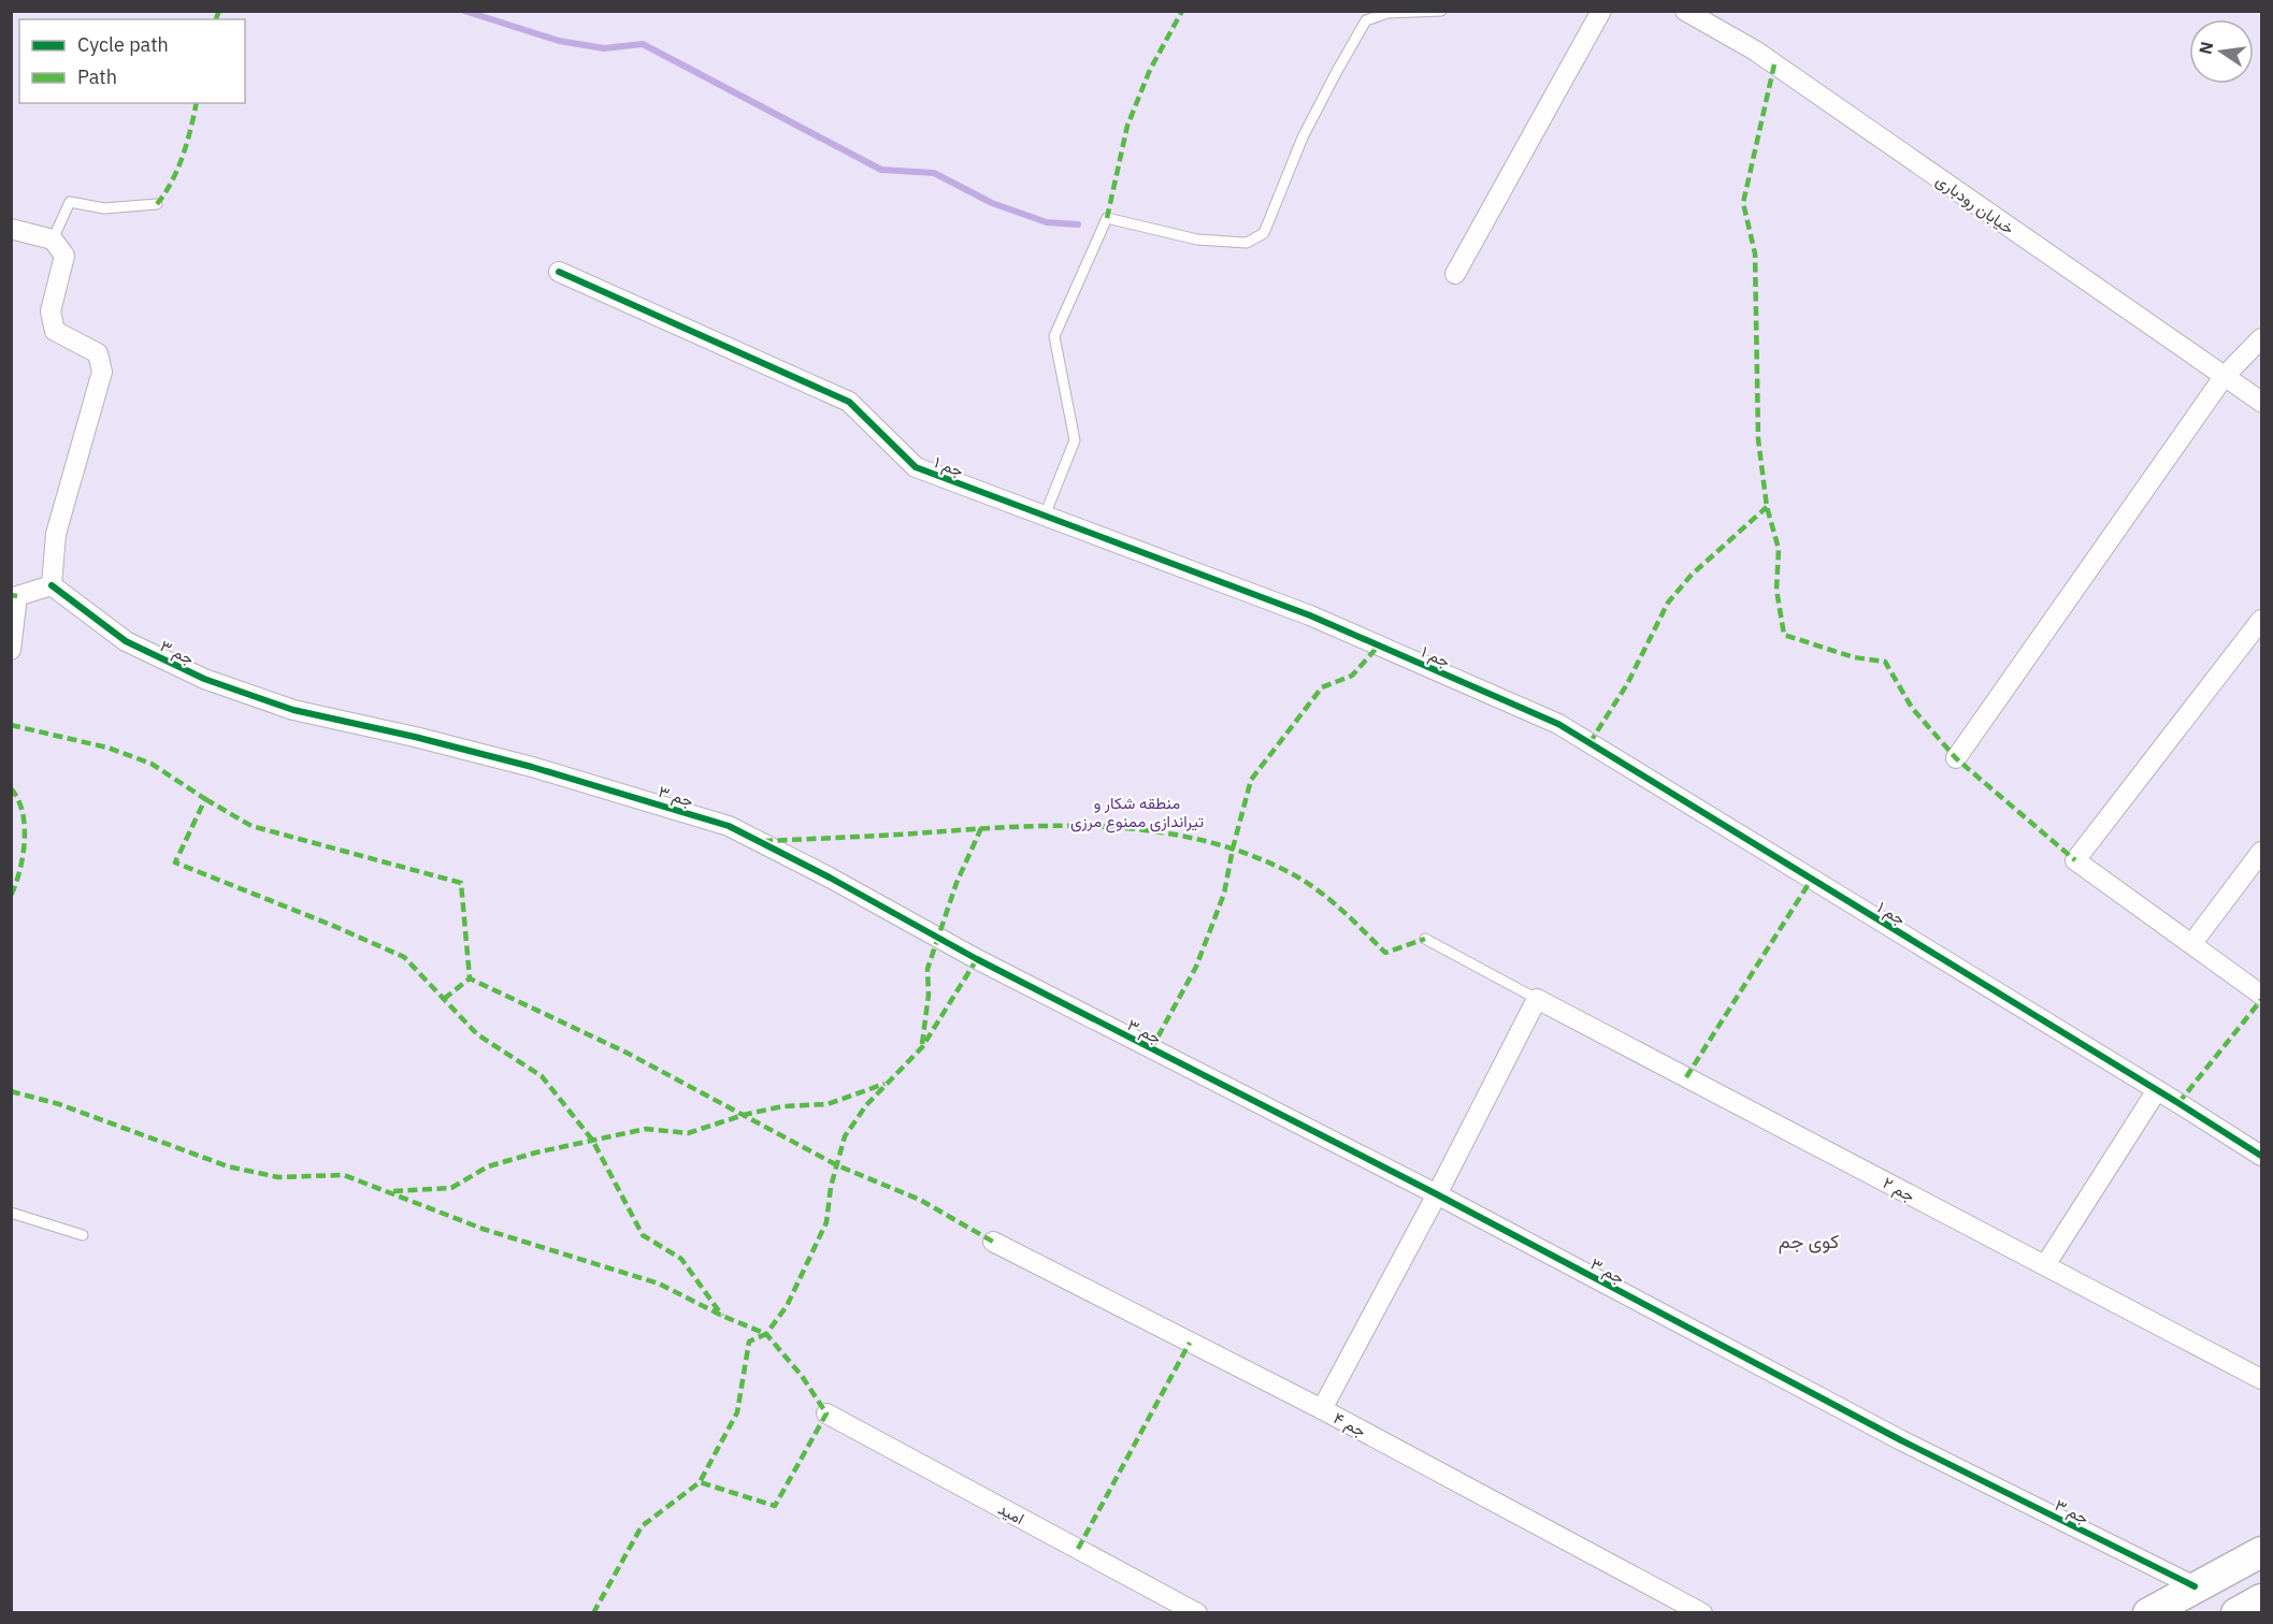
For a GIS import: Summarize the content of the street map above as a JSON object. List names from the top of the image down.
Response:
{
  "streets": {
    "street": [
      "خیابان رودباری",
      "جم ۱",
      "جم ۳",
      "جم ۲",
      "جم ۴",
      "امید"
    ]
  },
  "districts": ["کوی جم"],
  "parks": ["منطقه شکار و تیراندازی ممنوع مرزی"],
  "legend": ["Cycle path", "Path"],
  "north": "left"
}
